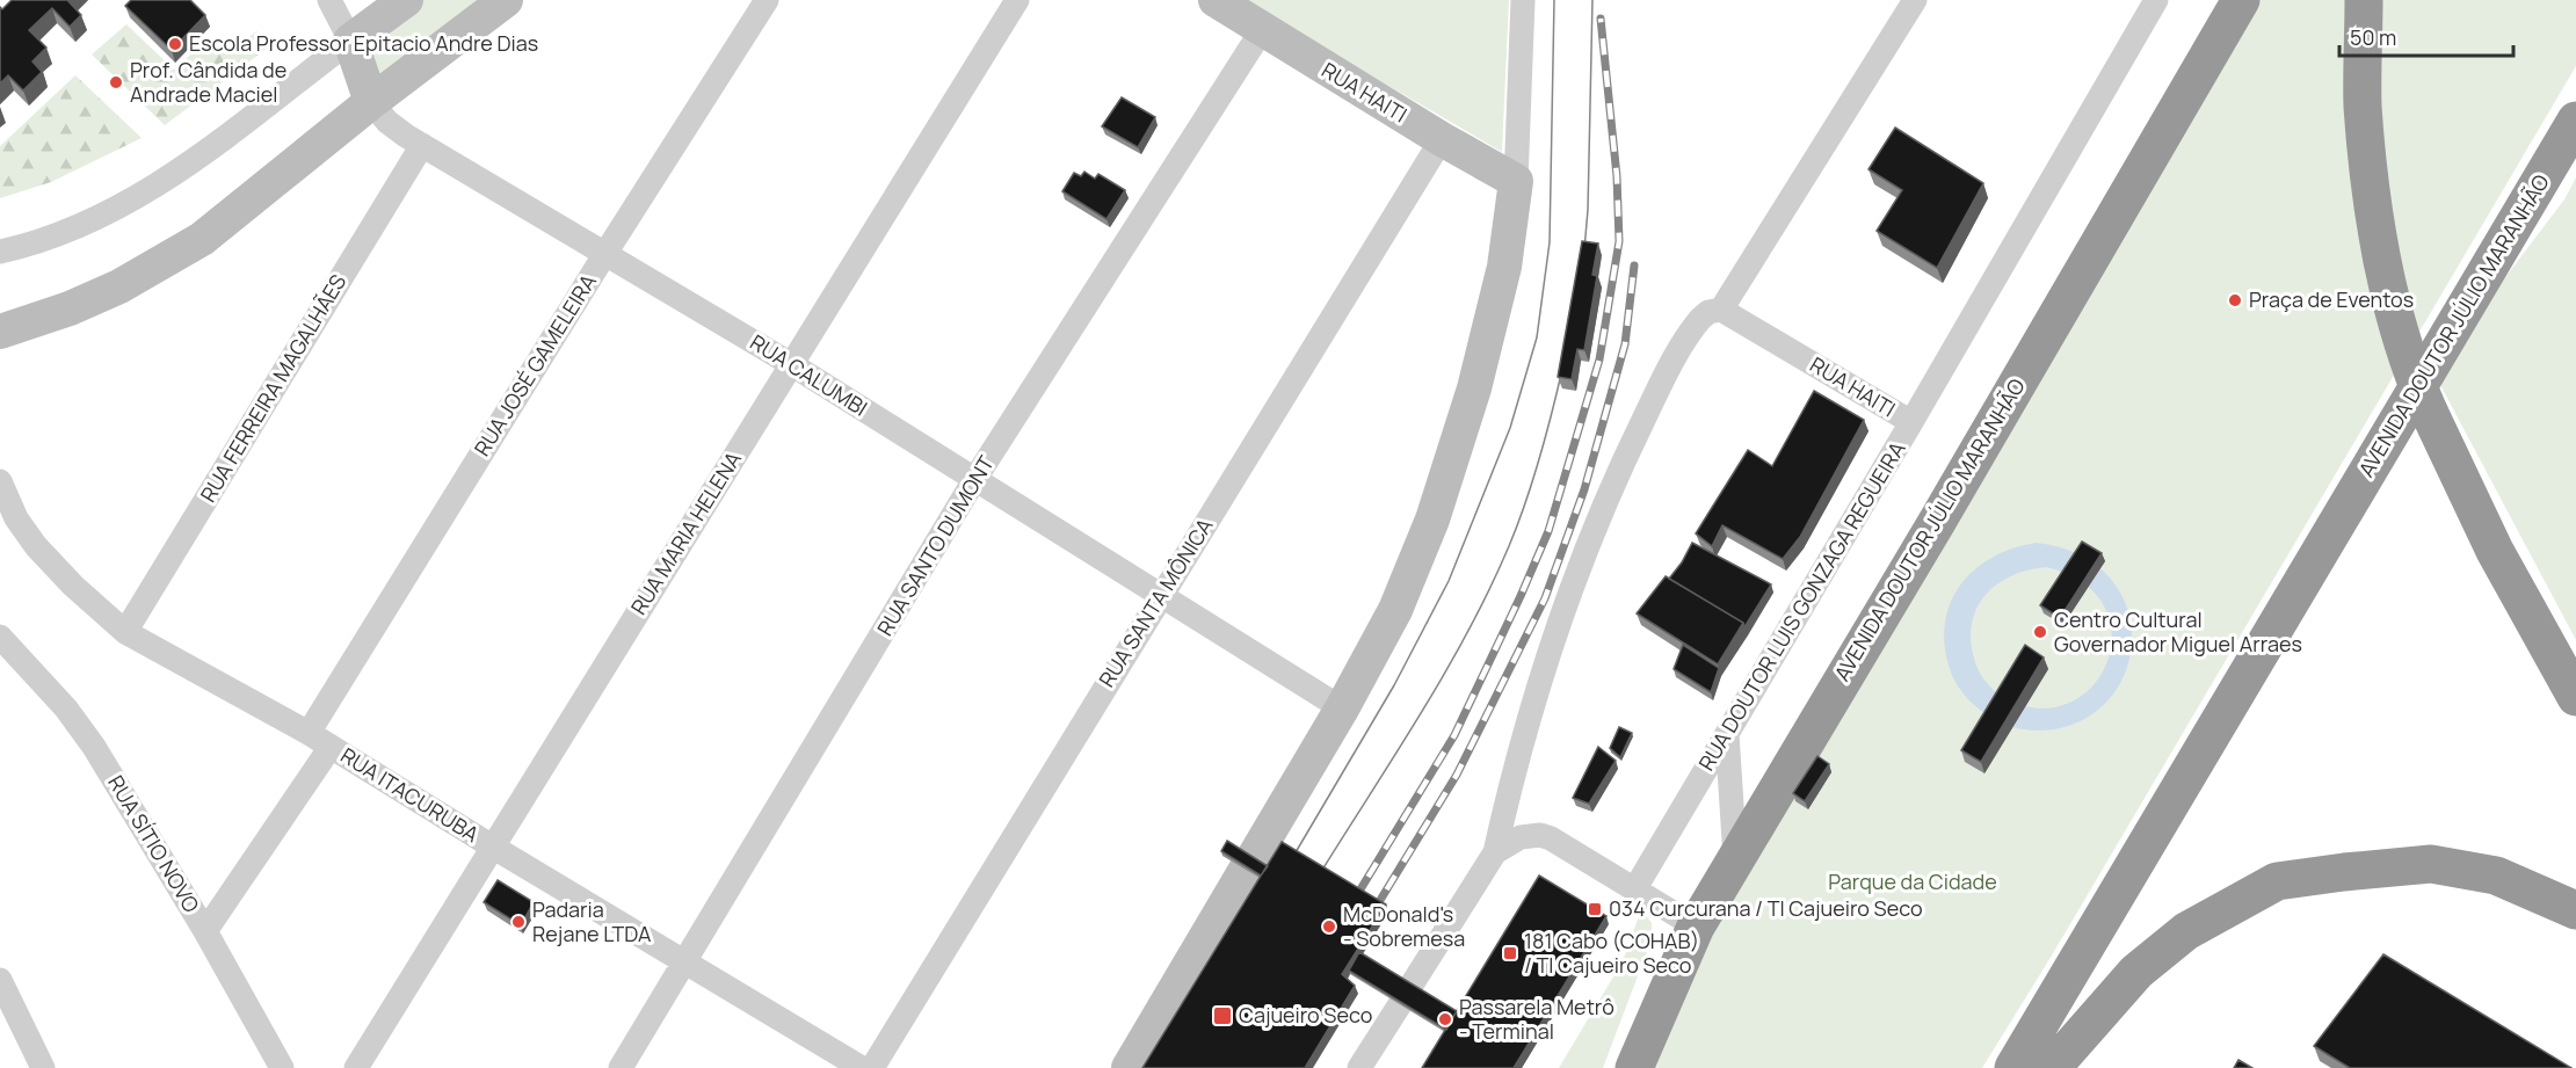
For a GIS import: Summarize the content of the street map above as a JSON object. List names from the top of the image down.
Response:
{
  "streets": {
    "highway": ["AVENIDA DOUTOR JÚLIO MARANHÃO"],
    "street": [
      "RUA HAITI",
      "RUA JOSÉ GAMELEIRA",
      "RUA CALUMBI",
      "RUA FERREIRA MAGALHÃES",
      "RUA MARIA HELENA",
      "RUA SANTO DUMONT",
      "RUA SANTA MÔNICA",
      "RUA DOUTOR LUIS GONZAGA REGUEIRA",
      "RUA ITACURUBA",
      "RUA SÍTIO NOVO"
    ]
  },
  "crossings": [
    ["RUA HAITI", "RUA SANTO DUMONT"],
    ["RUA HAITI", "RUA SANTA MÔNICA"],
    ["RUA HAITI", "RUA DOUTOR LUIS GONZAGA REGUEIRA"],
    ["RUA JOSÉ GAMELEIRA", "RUA CALUMBI"],
    ["RUA JOSÉ GAMELEIRA", "RUA ITACURUBA"],
    ["RUA CALUMBI", "RUA FERREIRA MAGALHÃES"],
    ["RUA CALUMBI", "RUA MARIA HELENA"],
    ["RUA CALUMBI", "RUA SANTO DUMONT"],
    ["RUA CALUMBI", "RUA SANTA MÔNICA"],
    ["RUA FERREIRA MAGALHÃES", "RUA ITACURUBA"],
    ["RUA MARIA HELENA", "RUA ITACURUBA"],
    ["RUA SANTO DUMONT", "RUA ITACURUBA"]
  ],
  "parks": ["Parque da Cidade"],
  "places": {
    "other": [
      "Escola Professor Epitacio Andre Dias",
      "Prof. Cândida de Andrade Maciel",
      "Praça de Eventos",
      "Centro Cultural Governador Miguel Arraes",
      "Padaria Rejane LTDA",
      "McDonald's - Sobremesa",
      "Passarela Metrô - Terminal"
    ],
    "transit": ["034 Curcurana / TI Cajueiro Seco", "181 Cabo (COHAB) / TI Cajueiro Seco", "Cajueiro Seco"]
  },
  "scale_bar": "50 m"
}
